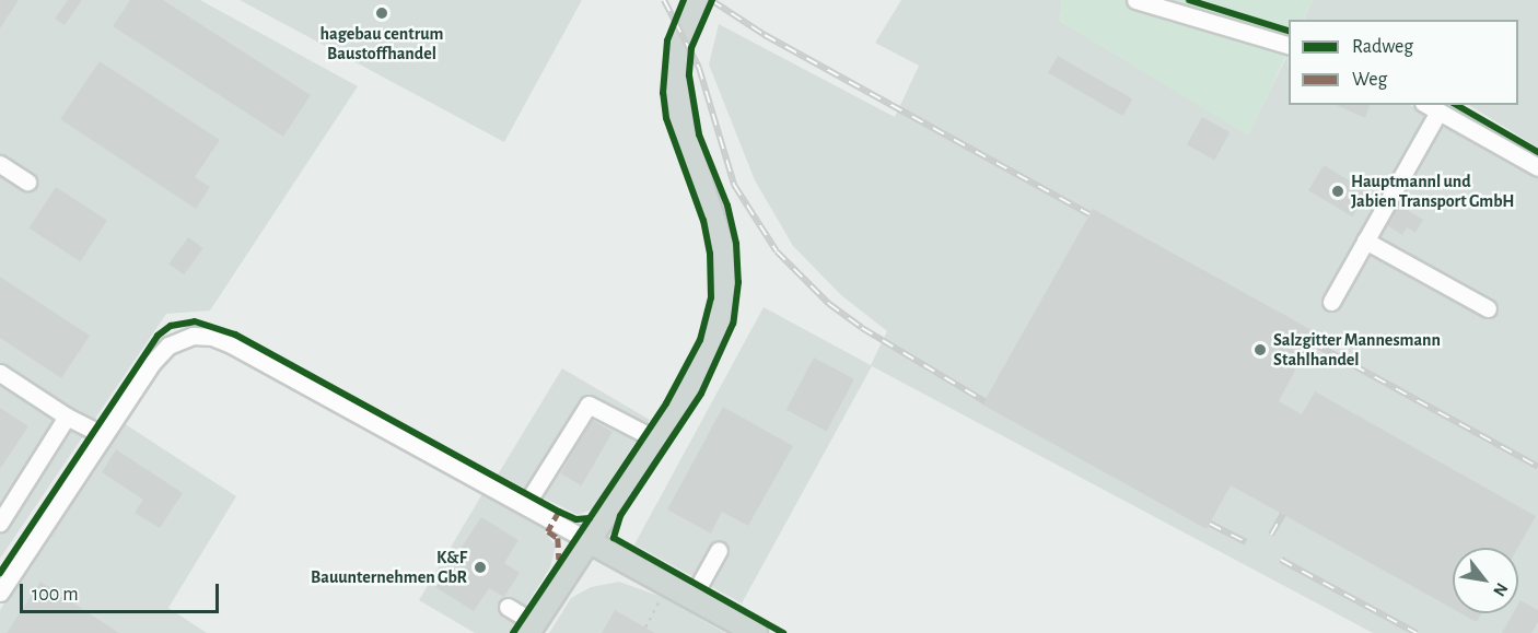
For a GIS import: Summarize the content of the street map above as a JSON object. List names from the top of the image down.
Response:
{
  "places": [
    "hagebau centrum Baustoffhandel",
    "Hauptmannl und Jabien Transport GmbH",
    "Salzgitter Mannesmann Stahlhandel",
    "K&F Bauunternehmen GbR"
  ],
  "legend": ["Radweg", "Weg"],
  "scale_bar": "100 m",
  "north": "bottom right"
}
